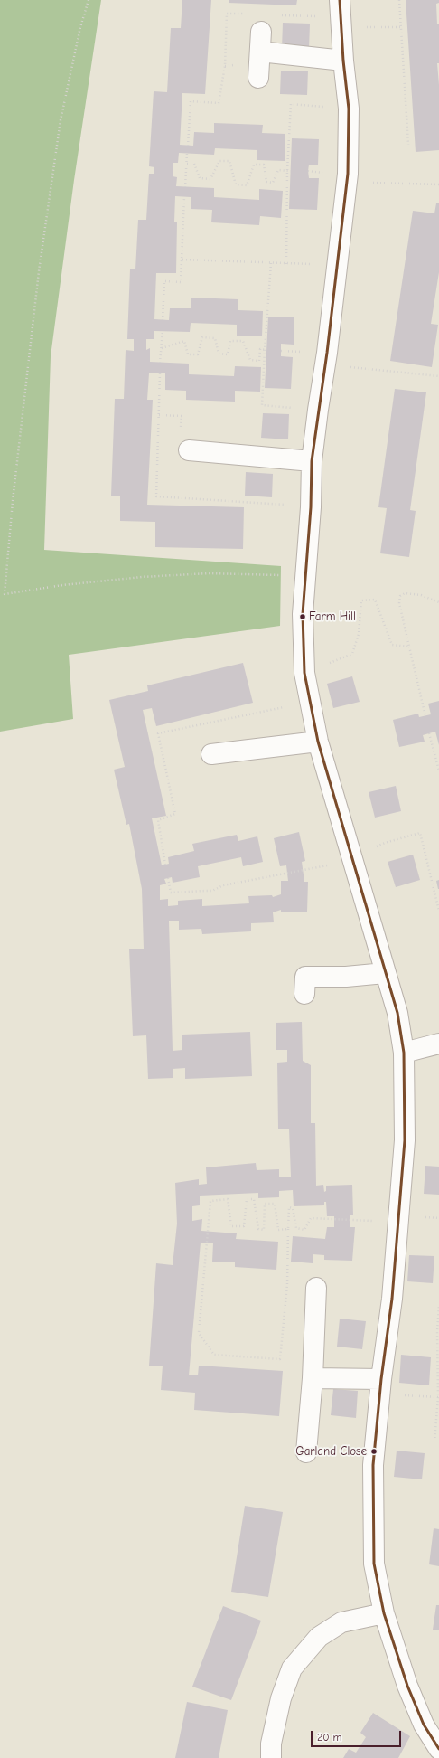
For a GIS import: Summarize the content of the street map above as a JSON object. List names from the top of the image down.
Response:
{
  "places": ["Farm Hill", "Garland Close"],
  "scale_bar": "20 m"
}
